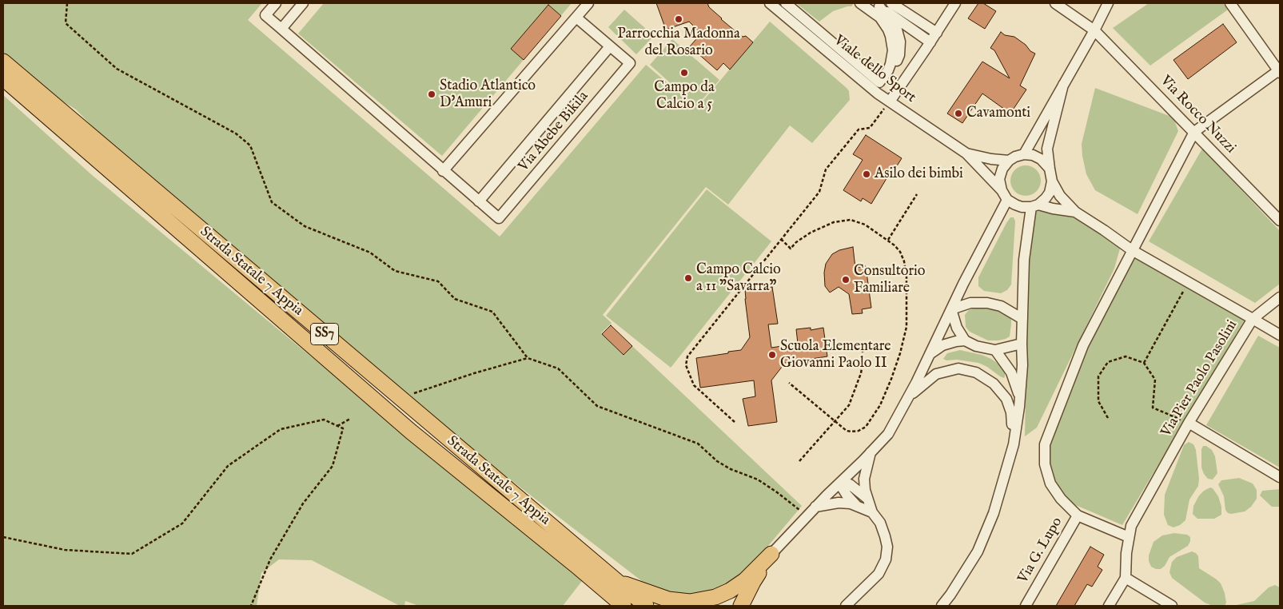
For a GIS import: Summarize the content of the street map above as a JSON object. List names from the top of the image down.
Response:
{
  "streets": {
    "highway": ["Strada Statale 7 Appia", "SS7"],
    "street": [
      "Viale dello Sport",
      "Via Rocco Nuzzi",
      "Via Abebe Bikila",
      "Via Pier Paolo Pasolini",
      "Via G. Lupo"
    ]
  },
  "crossings": [
    ["Viale dello Sport", "Via Pier Paolo Pasolini"],
    ["Via Pier Paolo Pasolini", "Via G. Lupo"]
  ],
  "places": [
    "Parrocchia Madonna del Rosario",
    "Campo da Calcio a 5",
    "Stadio Atlantico D'Amuri",
    "Cavamonti",
    "Asilo dei bimbi",
    "Campo Calcio a 11 \"Savarra\"",
    "Consultorio Familiare",
    "Scuola Elementare Giovanni Paolo II"
  ]
}
